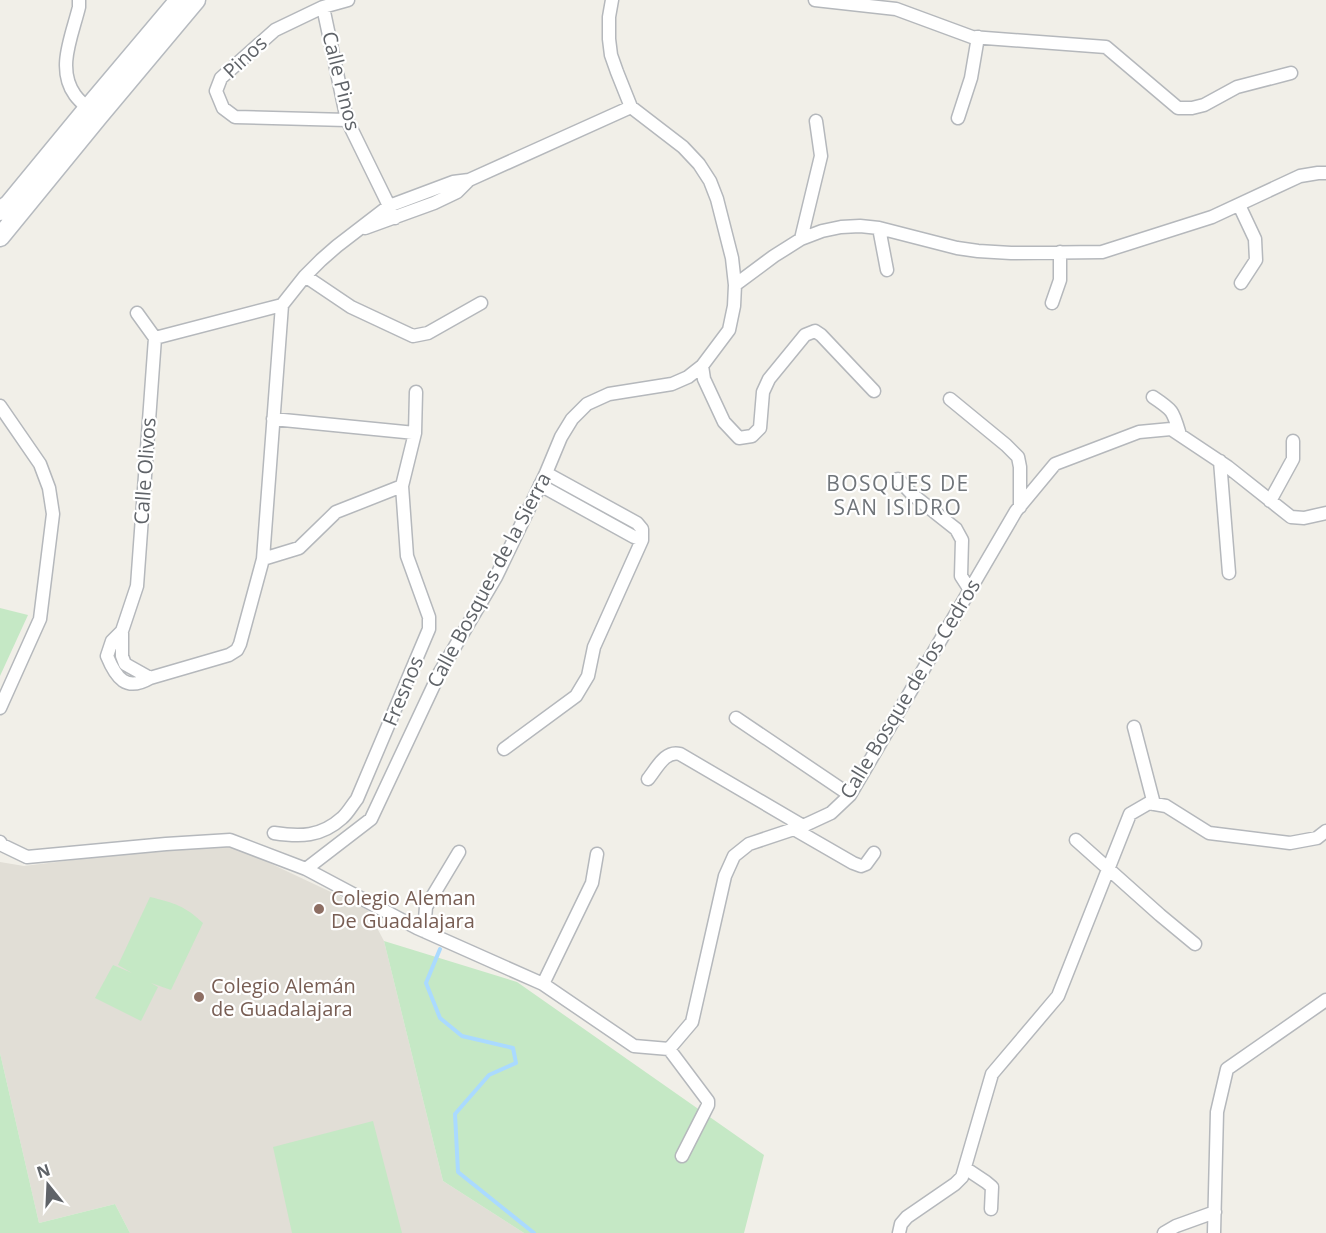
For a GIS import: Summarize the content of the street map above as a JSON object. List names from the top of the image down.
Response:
{
  "streets": {
    "street": [
      "Pinos",
      "Calle Pinos",
      "Calle Olivos",
      "Calle Bosques de la Sierra",
      "Calle Bosque de los Cedros",
      "Fresnos"
    ]
  },
  "crossings": [
    ["Pinos", "Calle Pinos"]
  ],
  "districts": ["BOSQUES DE SAN ISIDRO"],
  "places": ["Colegio Aleman De Guadalajara", "Colegio Alemán de Guadalajara"],
  "north": "top"
}
